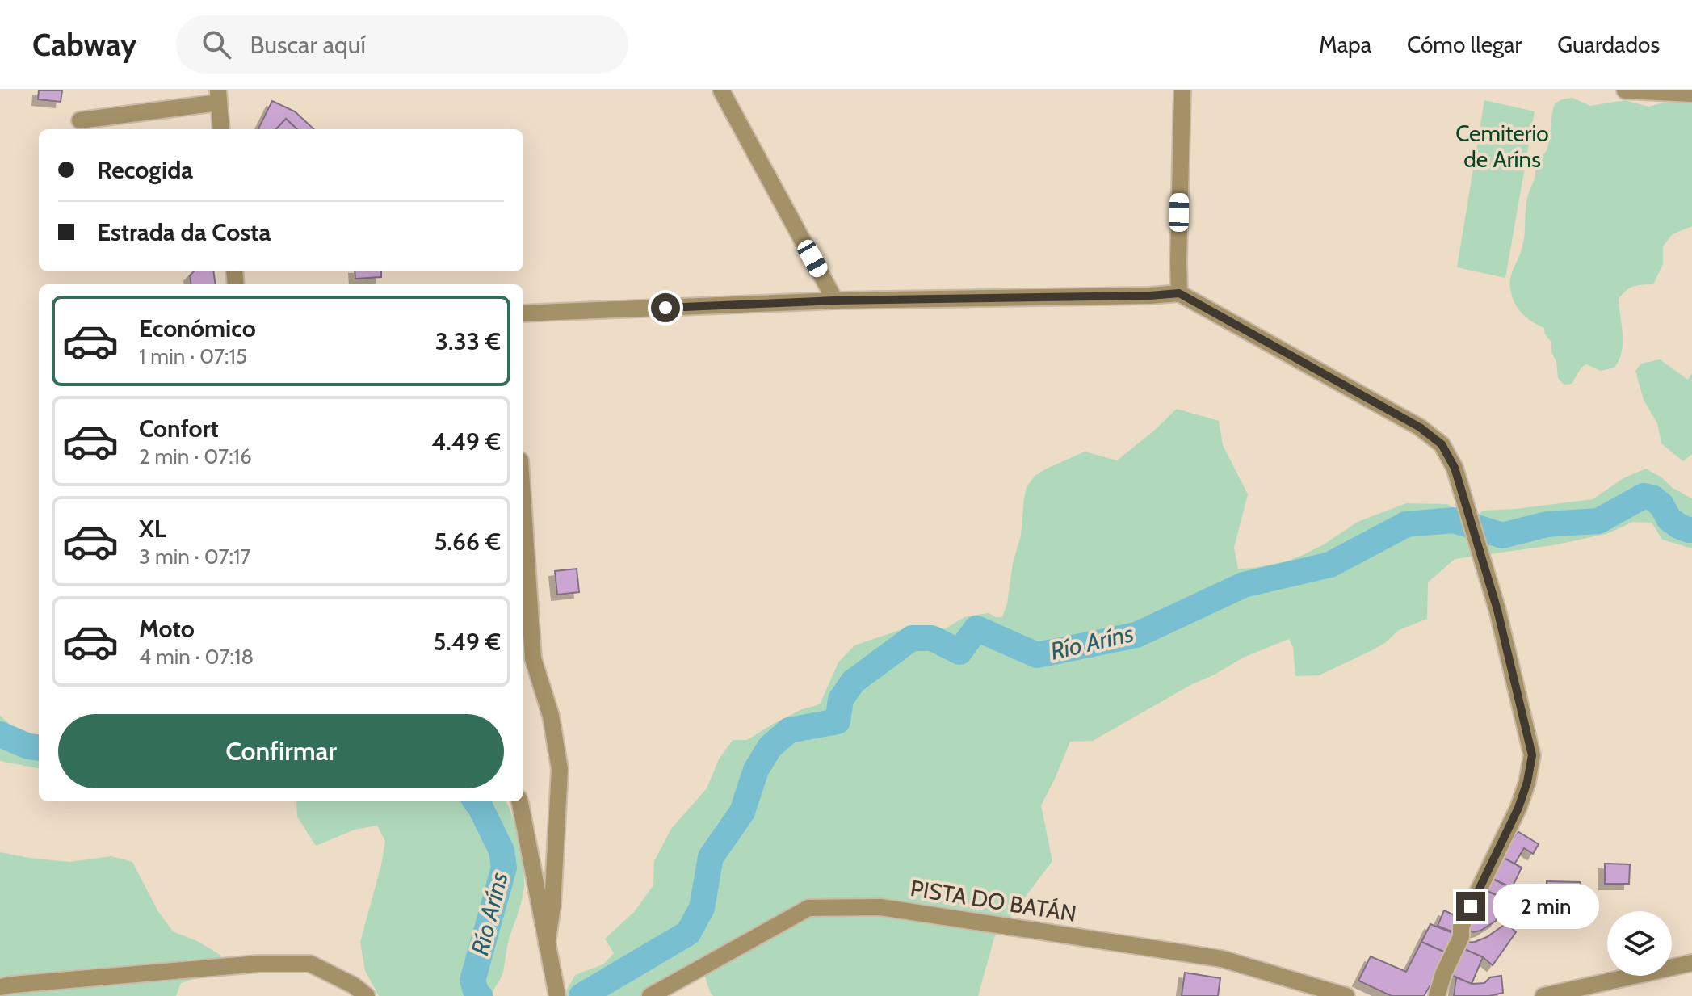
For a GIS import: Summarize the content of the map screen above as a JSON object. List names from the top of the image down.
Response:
{
  "streets": {
    "street": ["PISTA DO BATÁN"]
  },
  "water": ["Río Aríns"],
  "parks": ["Cemiterio de Aríns"],
  "page": {
    "header": "Cabway",
    "search": "Buscar aquí",
    "nav": ["Mapa", "Cómo llegar", "Guardados"],
    "banner": ["Recogida", "Estrada da Costa"],
    "list": [
      {
        "name": "Económico",
        "note": "1 min · 07:15",
        "value": "3.33 €"
      },
      {
        "name": "Confort",
        "note": "2 min · 07:16",
        "value": "4.49 €"
      },
      {
        "name": "XL",
        "note": "3 min · 07:17",
        "value": "5.66 €"
      },
      {
        "name": "Moto",
        "note": "4 min · 07:18",
        "value": "5.49 €"
      }
    ],
    "buttons": "Confirmar",
    "bubble": "2 min"
  }
}
